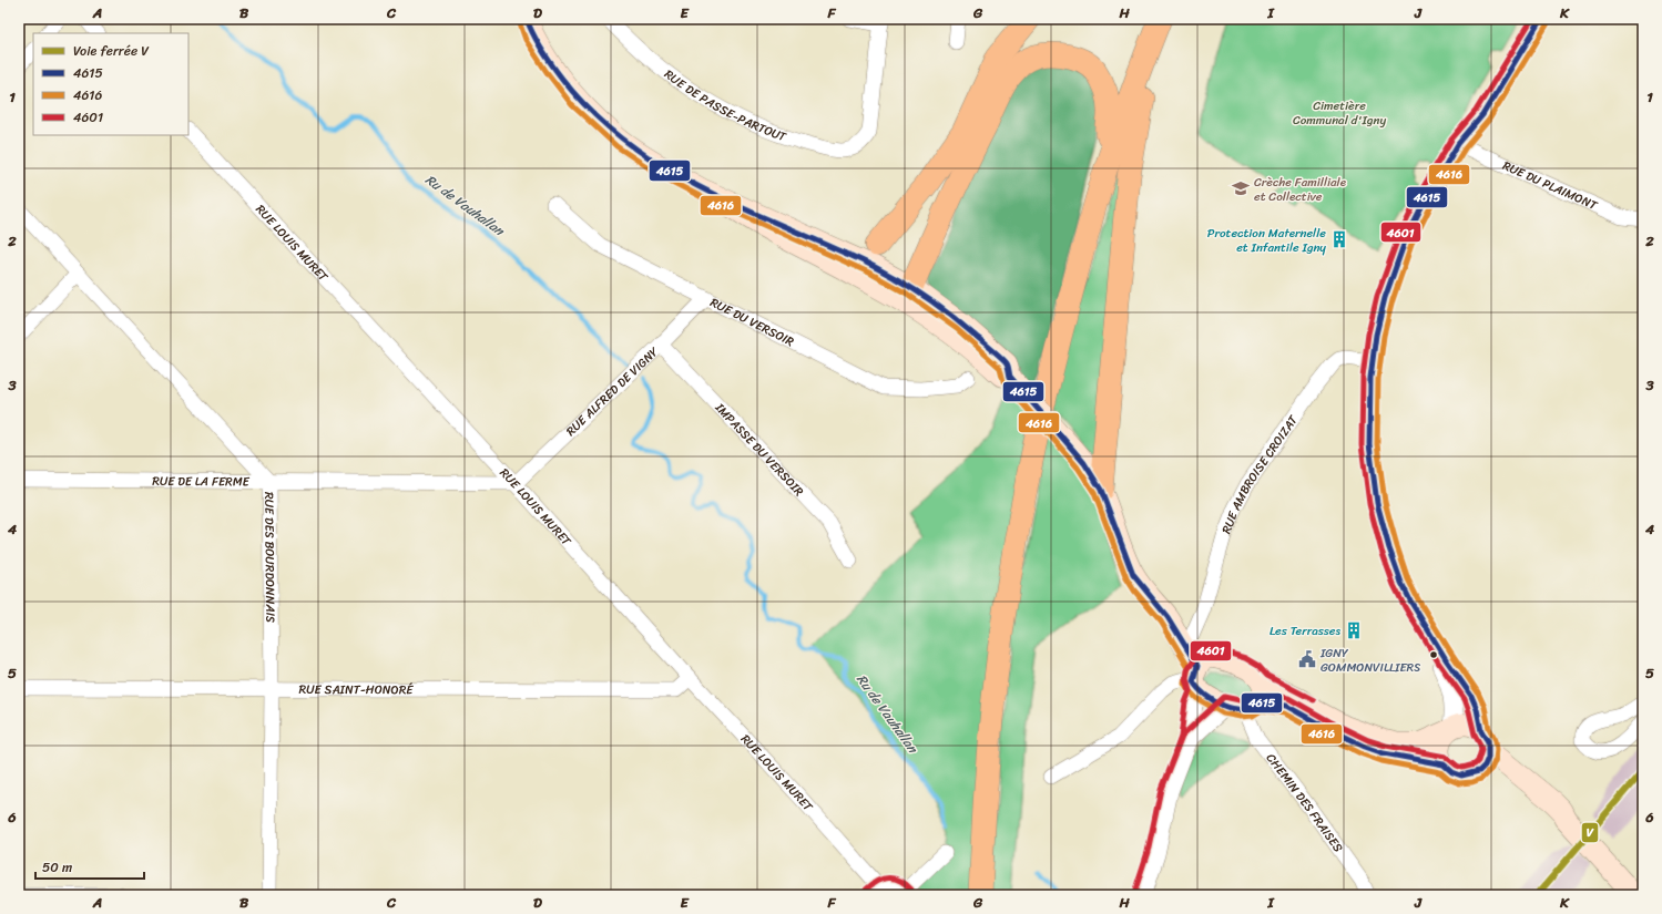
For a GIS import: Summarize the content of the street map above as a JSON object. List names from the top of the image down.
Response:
{
  "streets": {
    "street": [
      "RUE DE PASSE-PARTOUT",
      "RUE DU PLAIMONT",
      "RUE LOUIS MURET",
      "RUE DU VERSOIR",
      "RUE ALFRED DE VIGNY",
      "IMPASSE DU VERSOIR",
      "RUE AMBROISE CROIZAT",
      "RUE DE LA FERME",
      "RUE DES BOURDONNAIS",
      "RUE SAINT-HONORÉ",
      "CHEMIN DES FRAISES"
    ]
  },
  "crossings": [
    ["RUE LOUIS MURET", "RUE ALFRED DE VIGNY"],
    ["RUE LOUIS MURET", "RUE DE LA FERME"],
    ["RUE LOUIS MURET", "RUE SAINT-HONORÉ"],
    ["RUE DU VERSOIR", "RUE ALFRED DE VIGNY"],
    ["RUE ALFRED DE VIGNY", "IMPASSE DU VERSOIR"],
    ["RUE ALFRED DE VIGNY", "RUE DE LA FERME"],
    ["RUE DE LA FERME", "RUE DES BOURDONNAIS"],
    ["RUE DES BOURDONNAIS", "RUE SAINT-HONORÉ"]
  ],
  "water": ["Ru de Vauhallan"],
  "parks": ["Cimetière Communal d'Igny"],
  "places": {
    "school or university": ["Crèche Familliale et Collective"],
    "building": ["Protection Maternelle et Infantile Igny", "Les Terrasses"],
    "public building": ["IGNY GOMMONVILLIERS"]
  },
  "lines": [
    "transit line 4615",
    "transit line 4601",
    "transit line 4616",
    "rail line V"
  ],
  "legend": [
    "Voie ferrée V",
    "4615",
    "4616",
    "4601"
  ],
  "scale_bar": "50 m",
  "grid": {
    "columns": [
      "A",
      "B",
      "C",
      "D",
      "E",
      "F",
      "G",
      "H",
      "I",
      "J",
      "K"
    ],
    "rows": [
      "1",
      "2",
      "3",
      "4",
      "5",
      "6"
    ]
  }
}
